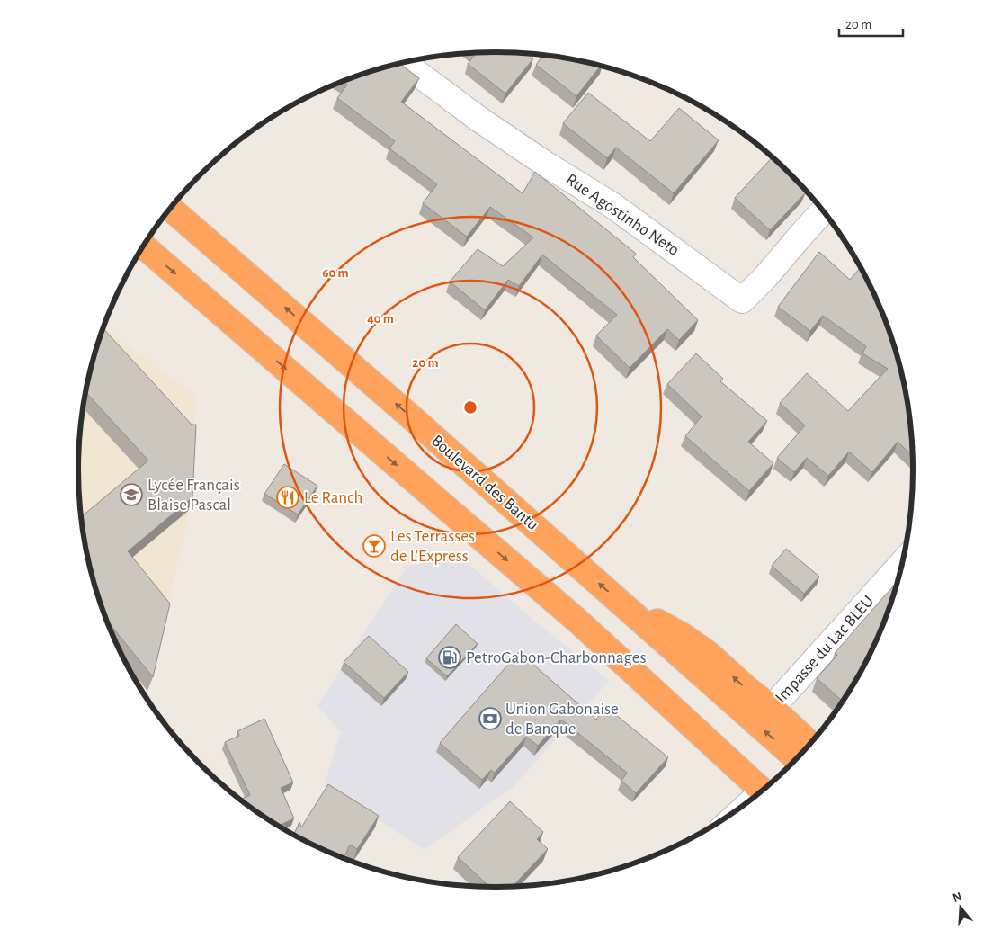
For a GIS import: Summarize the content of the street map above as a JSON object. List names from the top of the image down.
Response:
{
  "streets": {
    "highway": ["Boulevard des Bantu"],
    "street": ["Rue Agostinho Neto", "Impasse du Lac BLEU"]
  },
  "places": {
    "school or university": ["Lycée Français Blaise Pascal"],
    "restaurant": ["Le Ranch"],
    "bar": ["Les Terrasses de L'Express"],
    "fuel station": ["PetroGabon-Charbonnages"],
    "bank": ["Union Gabonaise de Banque"]
  },
  "scale_bar": "20 m",
  "north": "top",
  "rings": ["60 m", "40 m", "20 m"]
}
